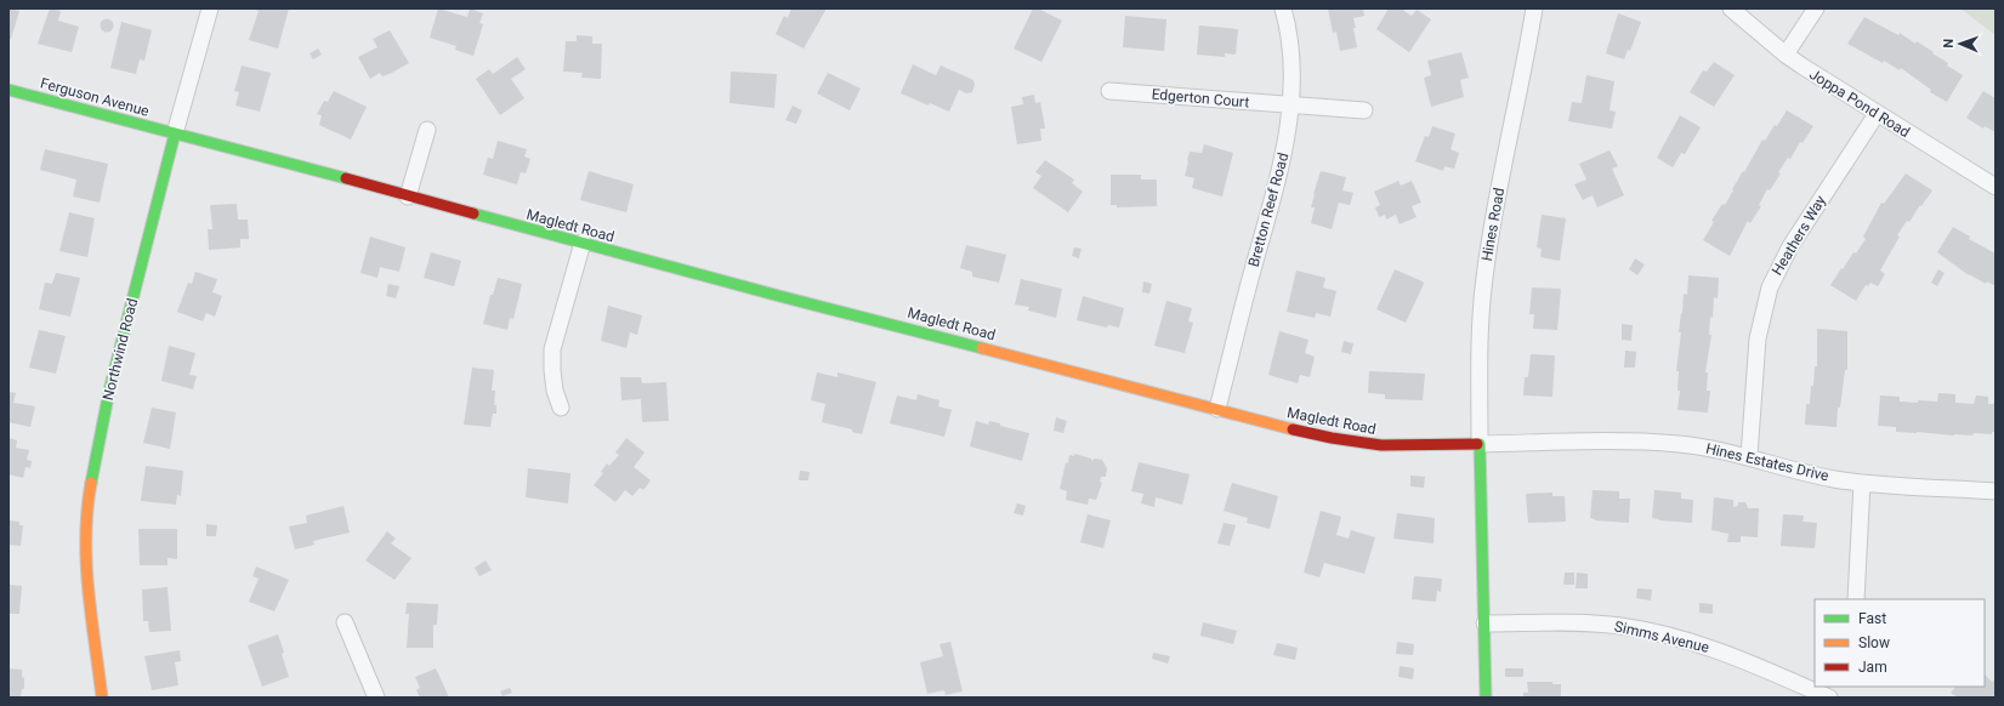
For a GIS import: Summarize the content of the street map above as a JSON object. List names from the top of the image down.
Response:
{
  "streets": {
    "street": [
      "Ferguson Avenue",
      "Edgerton Court",
      "Joppa Pond Road",
      "Bretton Reef Road",
      "Hines Road",
      "Magledt Road",
      "Heathers Way",
      "Northwind Road",
      "Hines Estates Drive",
      "Simms Avenue"
    ]
  },
  "crossings": [
    ["Ferguson Avenue", "Magledt Road"],
    ["Ferguson Avenue", "Northwind Road"],
    ["Edgerton Court", "Bretton Reef Road"],
    ["Joppa Pond Road", "Heathers Way"],
    ["Bretton Reef Road", "Magledt Road"],
    ["Hines Road", "Magledt Road"],
    ["Hines Road", "Hines Estates Drive"],
    ["Magledt Road", "Northwind Road"],
    ["Magledt Road", "Hines Estates Drive"],
    ["Heathers Way", "Hines Estates Drive"]
  ],
  "legend": ["Fast", "Slow", "Jam"],
  "north": "left"
}
